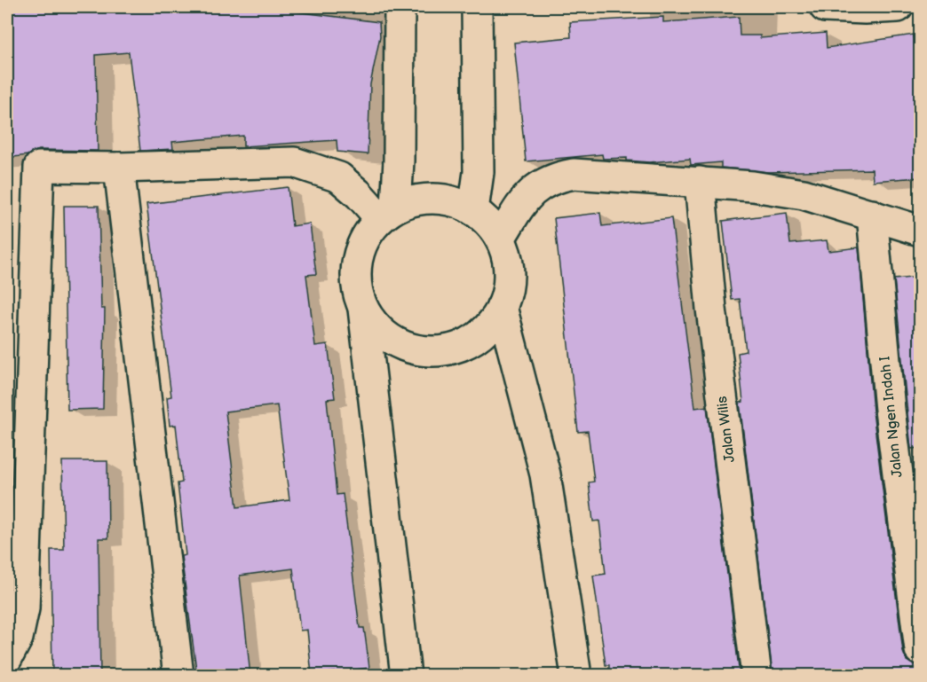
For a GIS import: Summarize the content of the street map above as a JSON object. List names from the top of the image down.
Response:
{
  "streets": {
    "street": ["Jalan Ngen Indah I", "Jalan Wilis"]
  }
}
